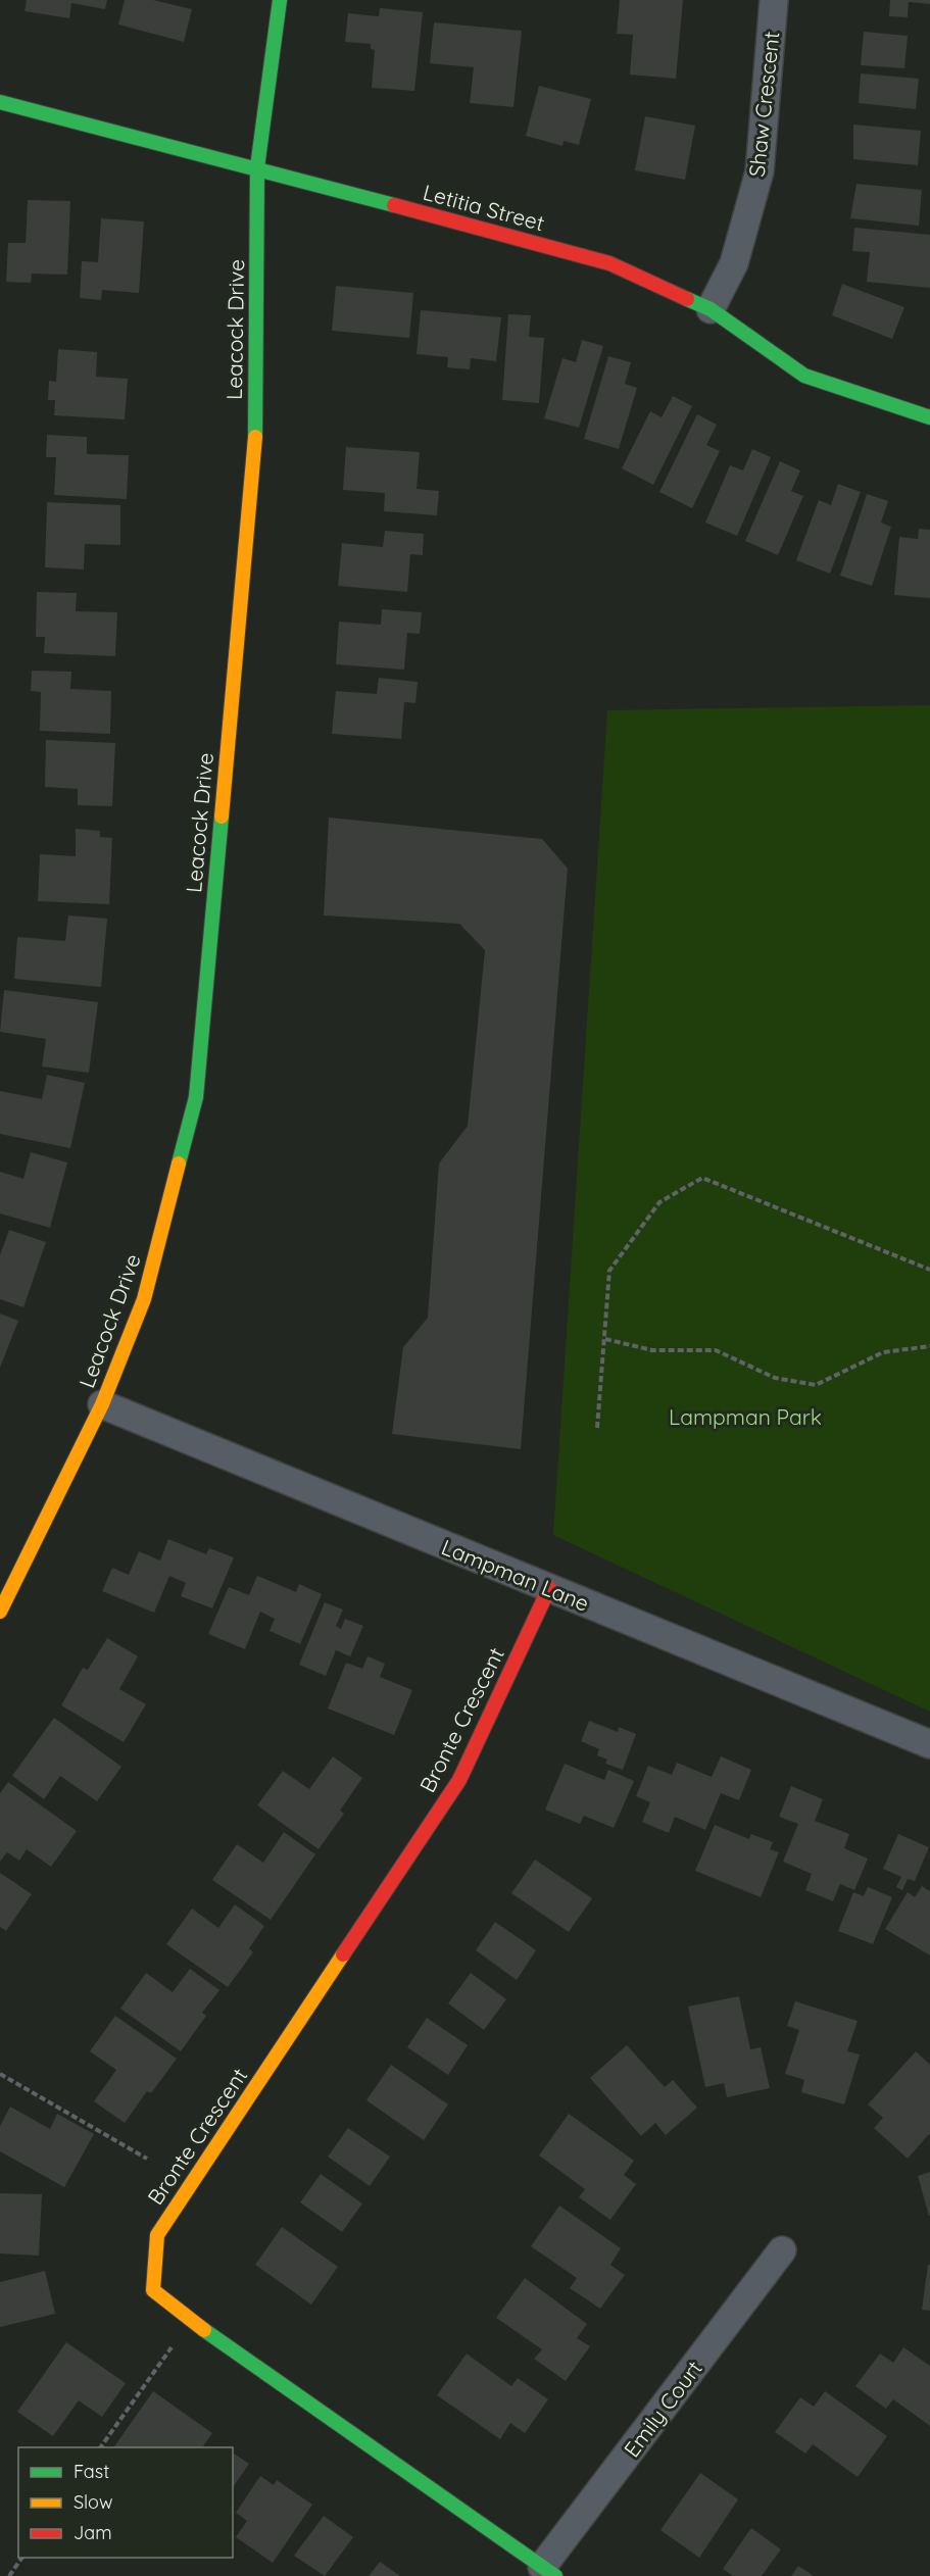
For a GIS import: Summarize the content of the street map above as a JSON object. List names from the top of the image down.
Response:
{
  "streets": {
    "street": [
      "Shaw Crescent",
      "Letitia Street",
      "Leacock Drive",
      "Lampman Lane",
      "Bronte Crescent",
      "Emily Court"
    ]
  },
  "crossings": [
    ["Shaw Crescent", "Letitia Street"],
    ["Letitia Street", "Leacock Drive"],
    ["Leacock Drive", "Lampman Lane"],
    ["Lampman Lane", "Bronte Crescent"],
    ["Bronte Crescent", "Emily Court"]
  ],
  "parks": ["Lampman Park"],
  "legend": ["Fast", "Slow", "Jam"]
}
